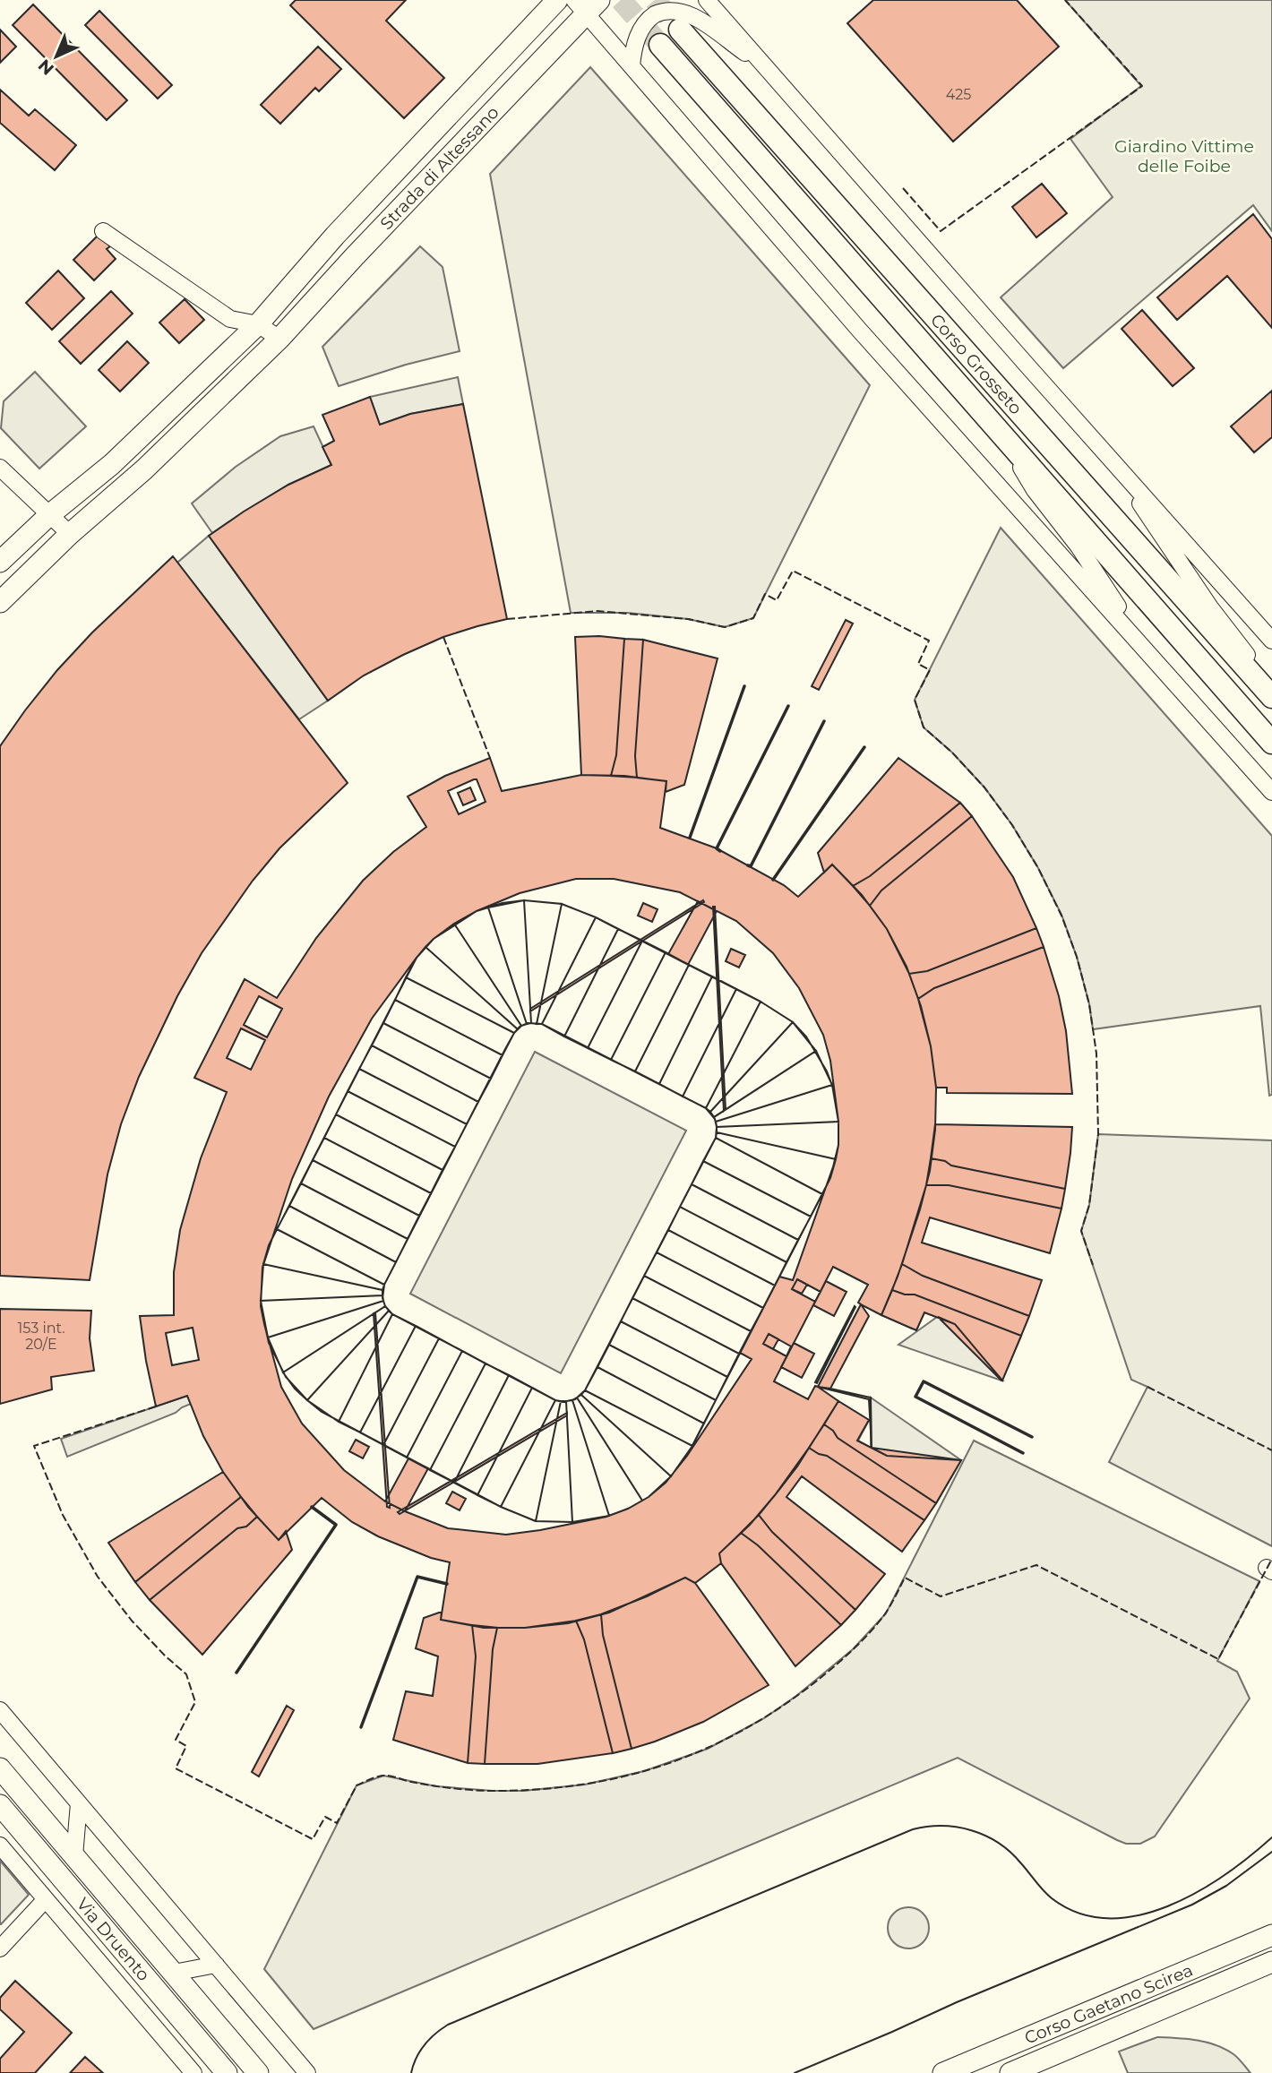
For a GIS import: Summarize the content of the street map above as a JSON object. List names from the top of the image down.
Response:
{
  "streets": {
    "main road": ["Corso Grosseto"],
    "street": ["Strada di Altessano", "Via Druento", "Corso Gaetano Scirea"]
  },
  "crossings": [
    ["Strada di Altessano", "Corso Grosseto"]
  ],
  "parks": ["Giardino Vittime delle Foibe"],
  "house_numbers": ["425", "153 int. 20/E"],
  "north": "bottom left"
}
